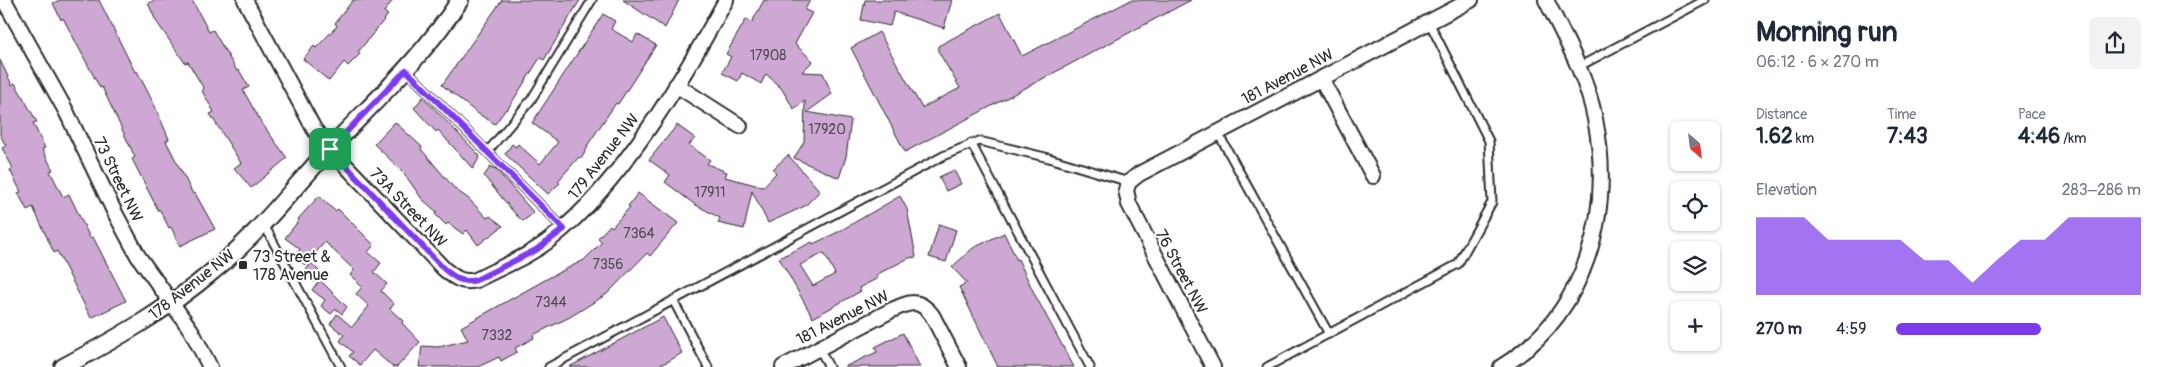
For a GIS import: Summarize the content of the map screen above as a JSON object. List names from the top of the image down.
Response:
{
  "streets": {
    "street": [
      "181 Avenue NW",
      "179 Avenue NW",
      "73 Street NW",
      "73A Street NW",
      "76 Street NW",
      "178 Avenue NW"
    ]
  },
  "crossings": [
    ["181 Avenue NW", "76 Street NW"],
    ["179 Avenue NW", "73A Street NW"],
    ["73 Street NW", "178 Avenue NW"],
    ["73A Street NW", "178 Avenue NW"]
  ],
  "places": {
    "transit": ["73 Street & 178 Avenue"]
  },
  "house_numbers": [
    "17908",
    "17920",
    "17911",
    "7364",
    "7356",
    "7344",
    "7332"
  ],
  "north": "bottom right",
  "page": {
    "heading": ["Morning run", "06:12 · 6 × 270 m"],
    "stats": [
      ["Distance", "1.62 km"],
      ["Time", "7:43"],
      ["Pace", "4:46 /km"]
    ],
    "map_buttons": "+",
    "chart": ["Elevation", "283–286 m"],
    "list": [
      {
        "name": "270 m",
        "note": "4:59"
      }
    ]
  }
}
